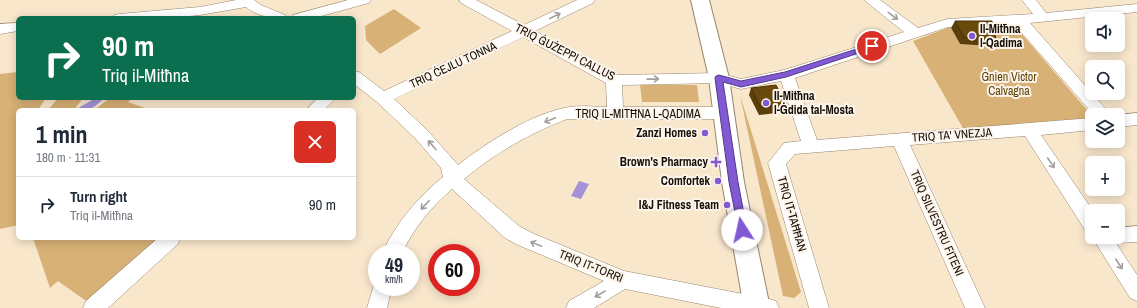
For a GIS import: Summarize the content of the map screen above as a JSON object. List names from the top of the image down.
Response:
{
  "streets": {
    "street": [
      "TRIQ ĠUŻEPPI CALLUS",
      "TRIQ ĊEJLU TONNA",
      "TRIQ IL-MITĦNA L-QADIMA",
      "TRIQ TA' VNEZJA",
      "TRIQ IT-TAĦĦAN",
      "TRIQ SILVESTRU FITENI",
      "TRIQ IT-TORRI"
    ]
  },
  "crossings": [
    ["TRIQ ĠUŻEPPI CALLUS", "TRIQ ĊEJLU TONNA"],
    ["TRIQ ĊEJLU TONNA", "TRIQ IT-TORRI"],
    ["TRIQ IL-MITĦNA L-QADIMA", "TRIQ IT-TORRI"],
    ["TRIQ TA' VNEZJA", "TRIQ IT-TAĦĦAN"],
    ["TRIQ TA' VNEZJA", "TRIQ SILVESTRU FITENI"]
  ],
  "one_way": ["TRIQ IL-MITĦNA L-QADIMA", "TRIQ IT-TORRI"],
  "parks": ["Ġnien Victor Calvagna"],
  "places": {
    "other": [
      "Il-Mitħna l-Qadima",
      "Il-Mitħna l-Ġdida tal-Mosta",
      "Zanzi Homes",
      "Comfortek",
      "I&J Fitness Team"
    ],
    "health": ["Brown's Pharmacy"]
  },
  "page": {
    "map_buttons": ["+", "−"],
    "turn": ["90 m", "Triq il-Mitħna"],
    "heading": ["1 min", "180 m · 11:31"],
    "list": [
      {
        "name": "Turn right",
        "note": "Triq il-Mitħna",
        "value": "90 m"
      }
    ],
    "speed": "49 km/h",
    "limit": "60"
  }
}
